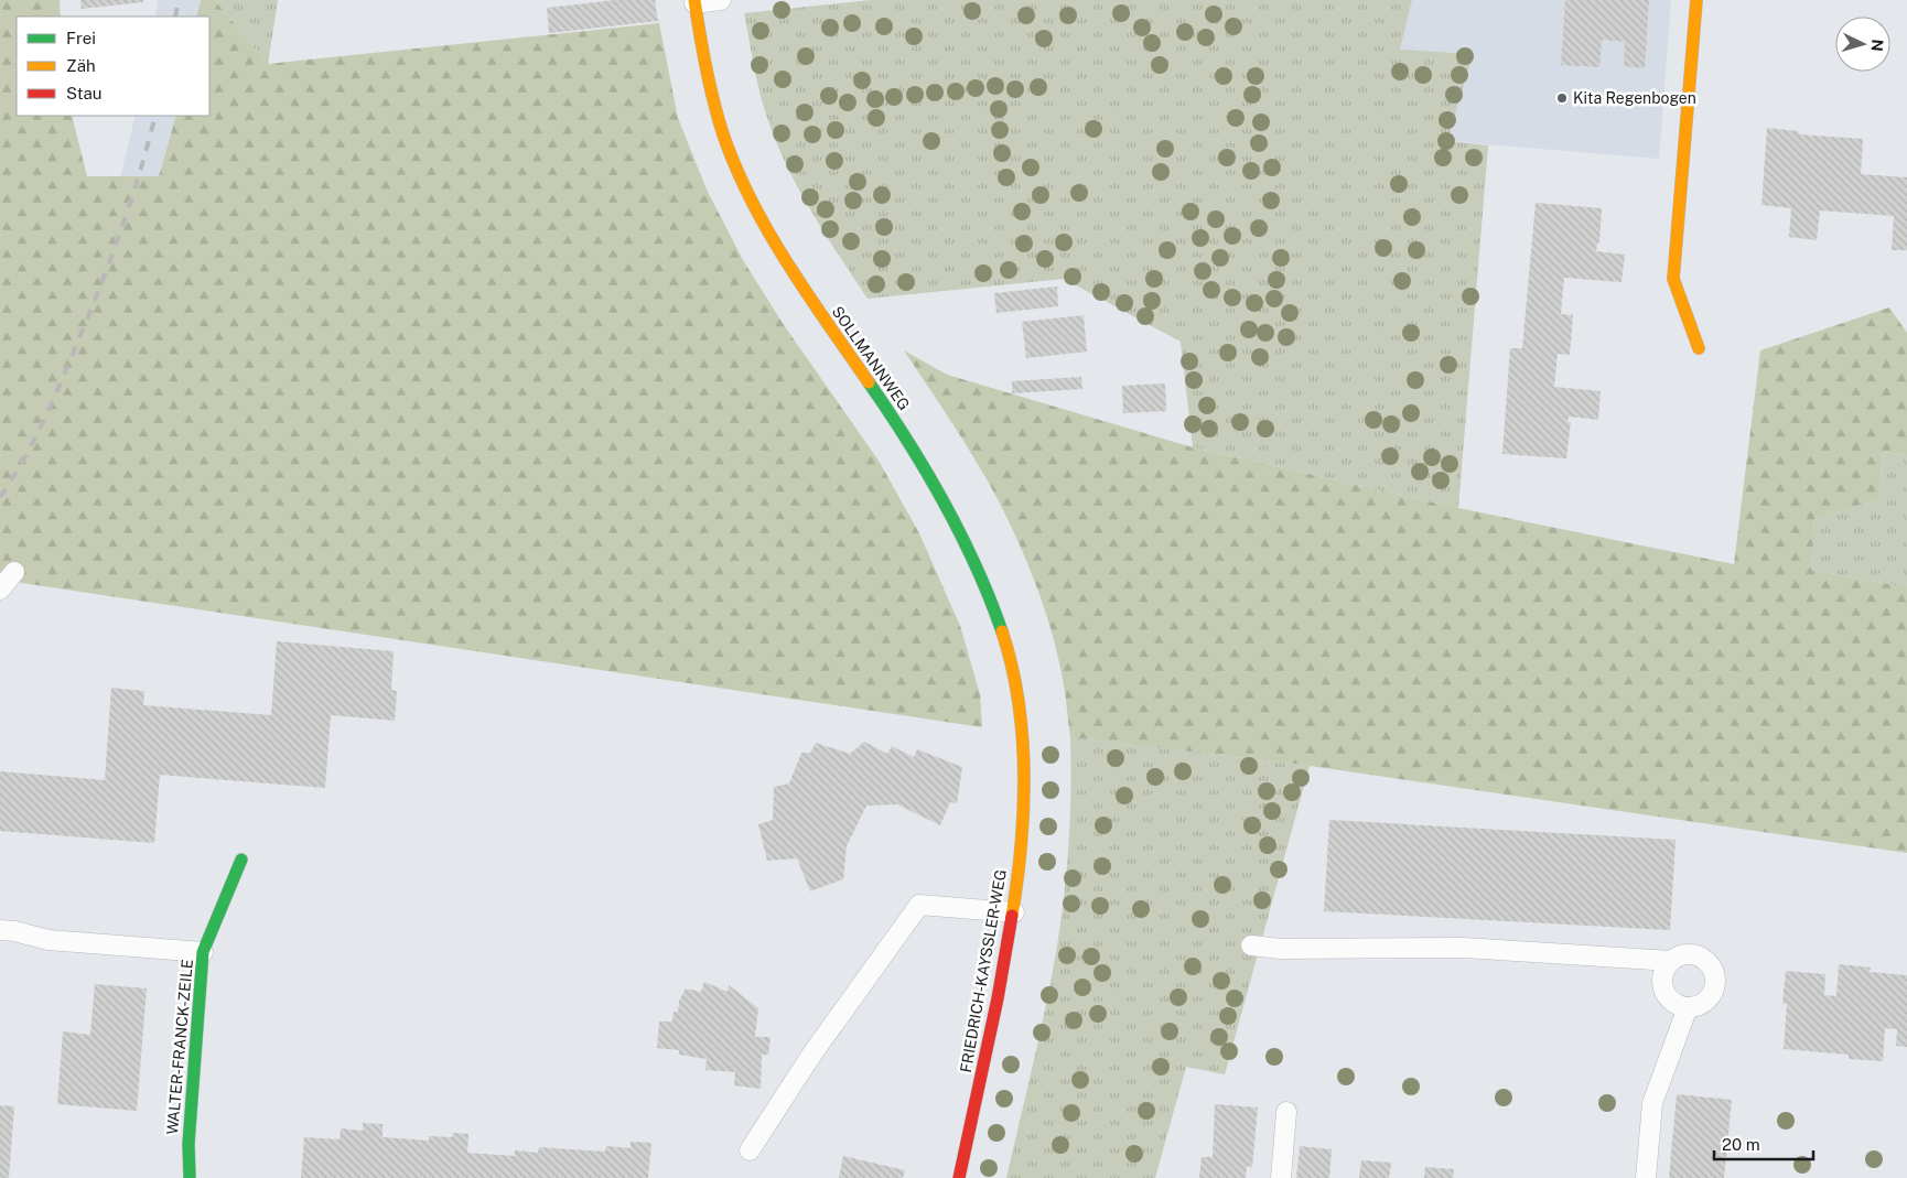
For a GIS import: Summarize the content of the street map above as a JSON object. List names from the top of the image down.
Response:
{
  "streets": {
    "street": ["SOLLMANNWEG", "FRIEDRICH-KAYSSLER-WEG", "WALTER-FRANCK-ZEILE"]
  },
  "crossings": [
    ["SOLLMANNWEG", "FRIEDRICH-KAYSSLER-WEG"]
  ],
  "places": ["Kita Regenbogen"],
  "legend": ["Frei", "Zäh", "Stau"],
  "scale_bar": "20 m",
  "north": "right"
}
